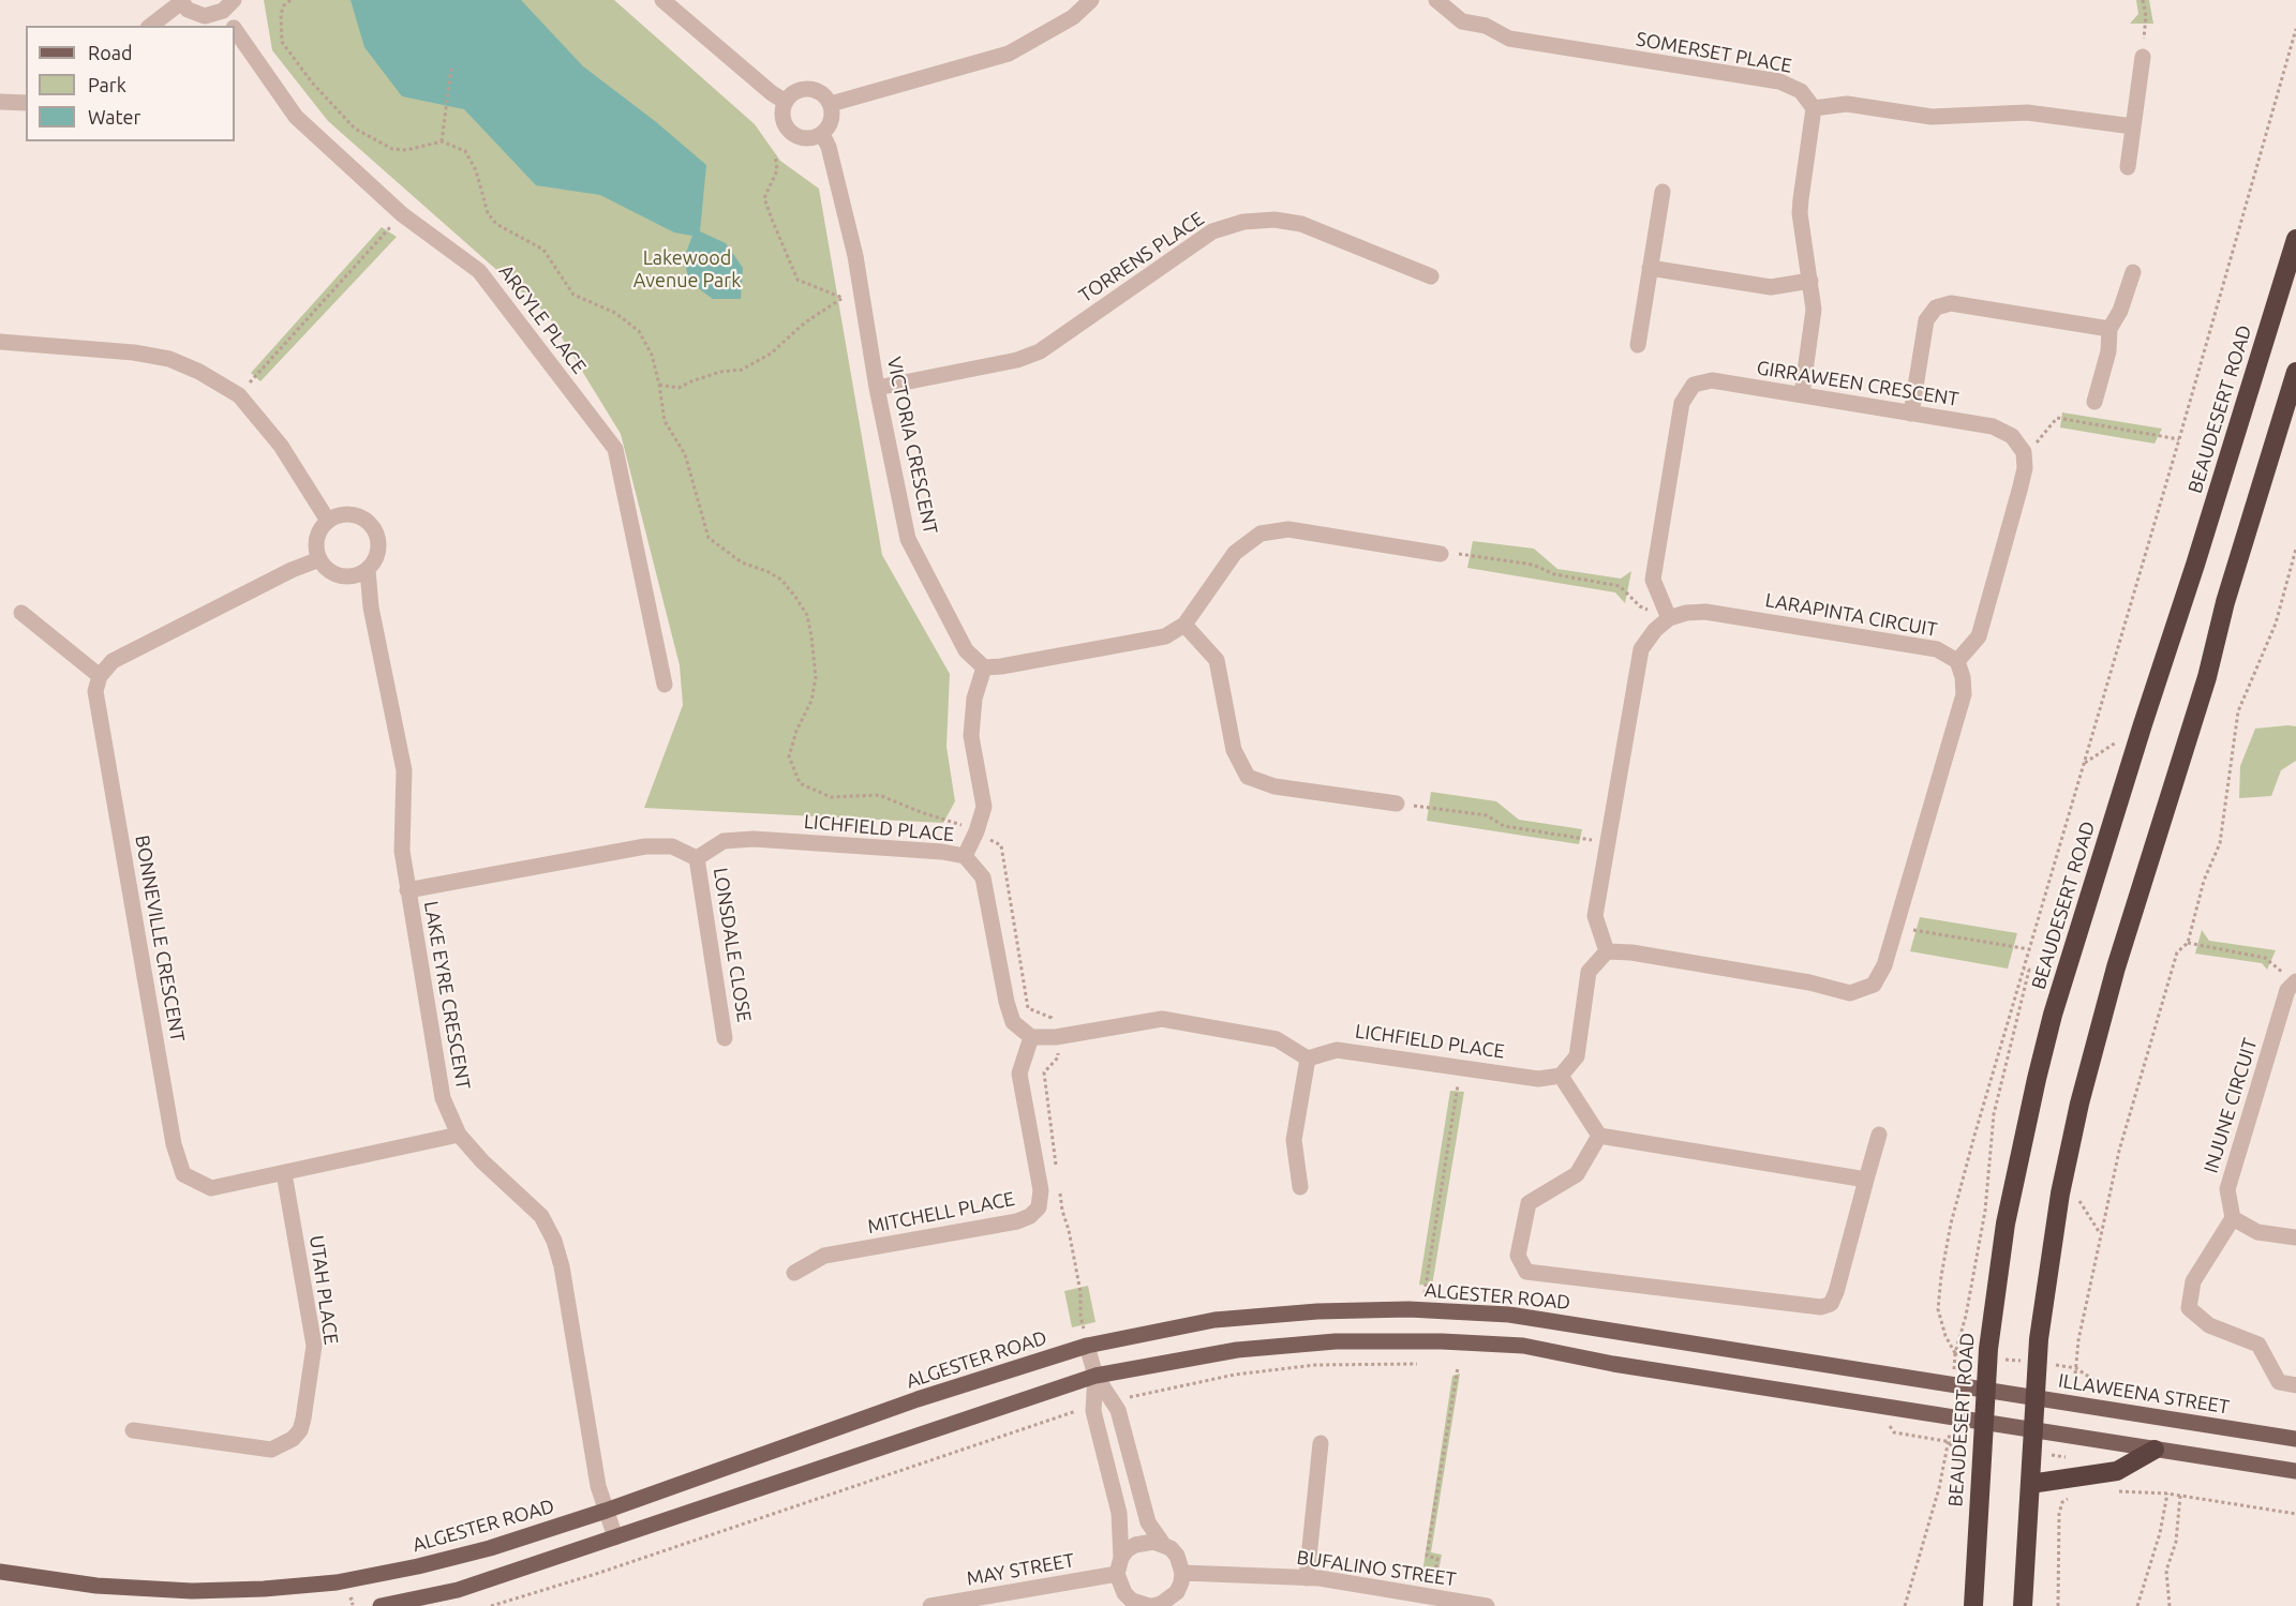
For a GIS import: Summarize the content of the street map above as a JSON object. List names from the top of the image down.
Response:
{
  "streets": {
    "highway": ["BEAUDESERT ROAD"],
    "main road": ["ALGESTER ROAD", "ILLAWEENA STREET"],
    "street": [
      "SOMERSET PLACE",
      "TORRENS PLACE",
      "ARGYLE PLACE",
      "GIRRAWEEN CRESCENT",
      "VICTORIA CRESCENT",
      "LARAPINTA CIRCUIT",
      "LICHFIELD PLACE",
      "BONNEVILLE CRESCENT",
      "LONSDALE CLOSE",
      "LAKE EYRE CRESCENT",
      "INJUNE CIRCUIT",
      "MITCHELL PLACE",
      "UTAH PLACE",
      "BUFALINO STREET",
      "MAY STREET"
    ]
  },
  "crossings": [
    ["TORRENS PLACE", "VICTORIA CRESCENT"],
    ["GIRRAWEEN CRESCENT", "LARAPINTA CIRCUIT"],
    ["BEAUDESERT ROAD", "ALGESTER ROAD"],
    ["BEAUDESERT ROAD", "ILLAWEENA STREET"],
    ["LICHFIELD PLACE", "LONSDALE CLOSE"],
    ["LICHFIELD PLACE", "MITCHELL PLACE"],
    ["BONNEVILLE CRESCENT", "LAKE EYRE CRESCENT"],
    ["BONNEVILLE CRESCENT", "UTAH PLACE"],
    ["LAKE EYRE CRESCENT", "ALGESTER ROAD"],
    ["ALGESTER ROAD", "ILLAWEENA STREET"],
    ["BUFALINO STREET", "MAY STREET"]
  ],
  "parks": ["Lakewood Avenue Park"],
  "legend": ["Road", "Park", "Water"]
}
